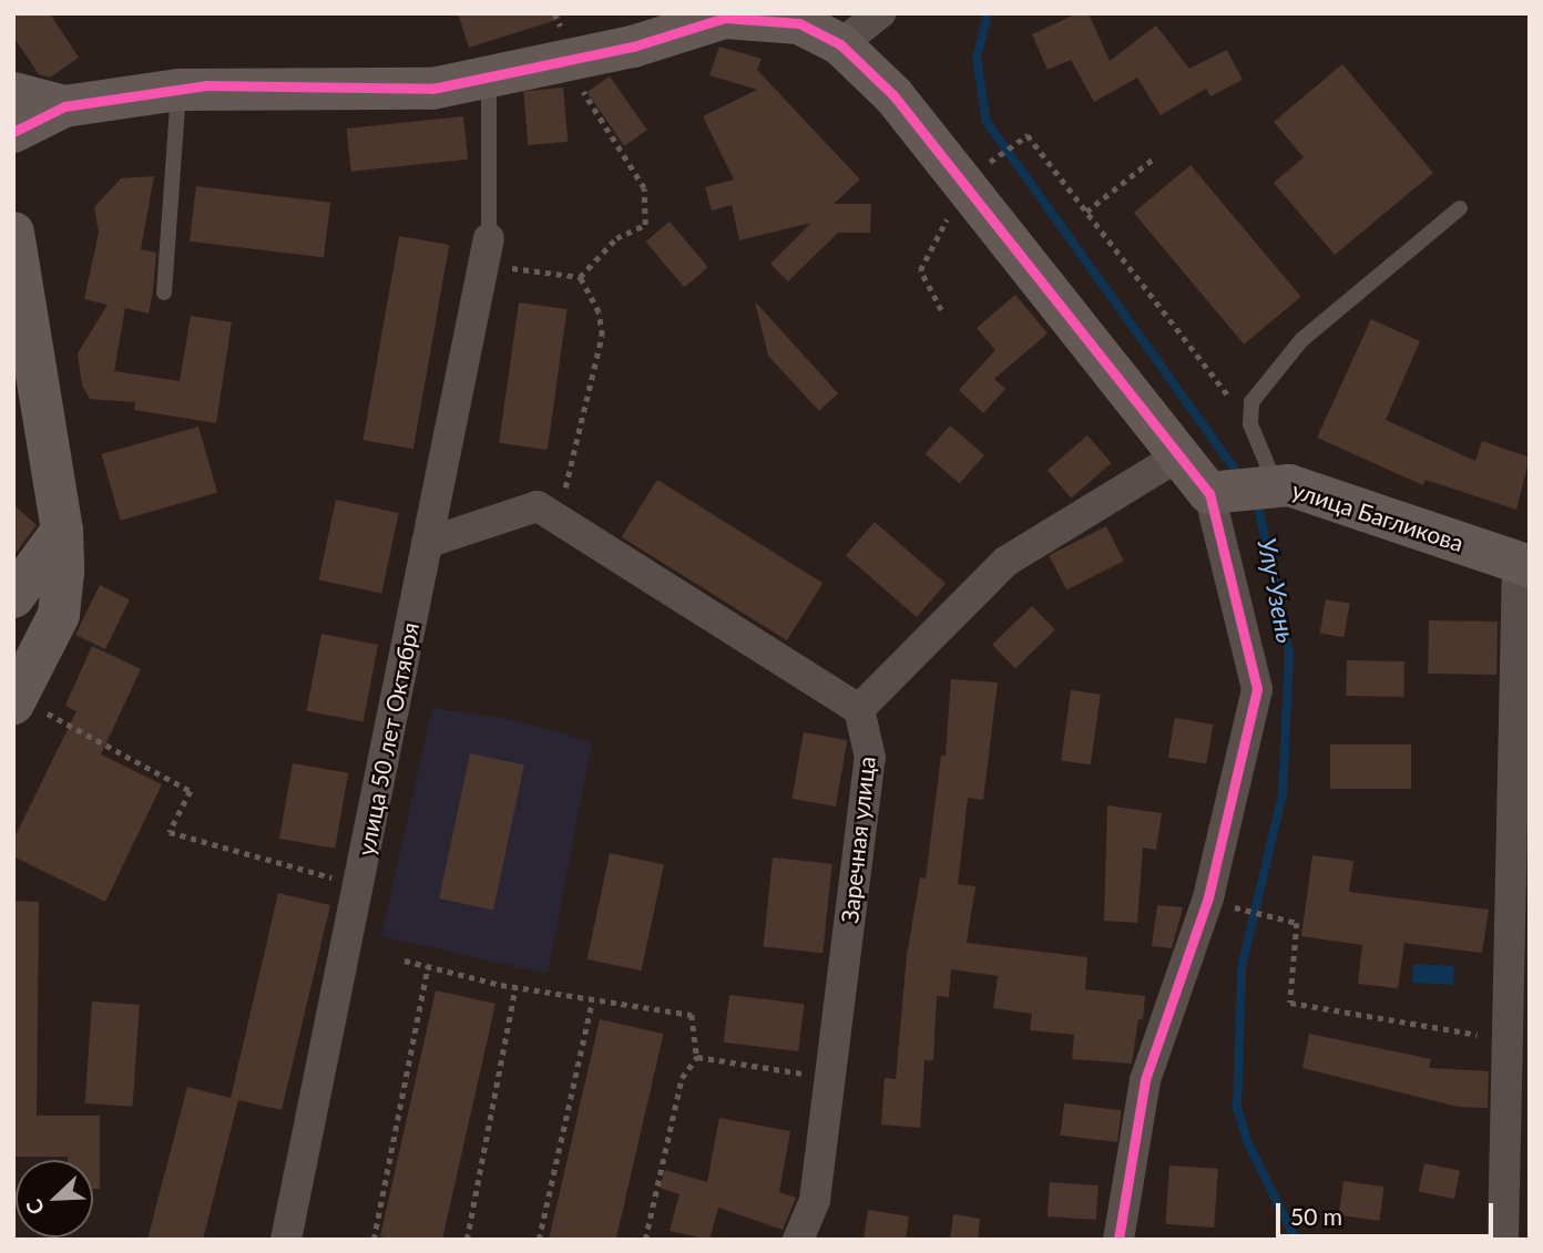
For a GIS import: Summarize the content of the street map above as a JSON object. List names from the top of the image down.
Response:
{
  "streets": {
    "main road": ["улица Багликова"],
    "street": ["улица 50 лет Октября", "Заречная улица"]
  },
  "water": ["Улу-Узень"],
  "scale_bar": "50 m",
  "north": "bottom left"
}
